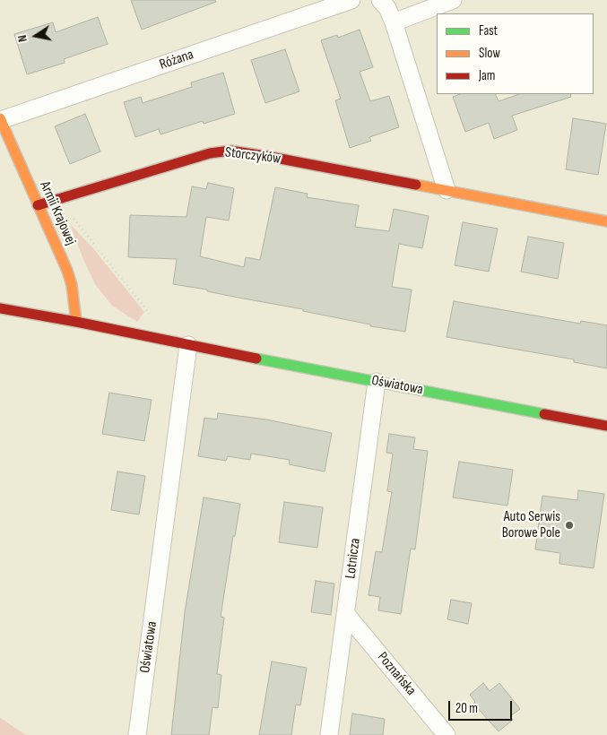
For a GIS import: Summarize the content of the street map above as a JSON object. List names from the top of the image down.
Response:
{
  "streets": {
    "street": [
      "Różana",
      "Storczyków",
      "Armii Krajowej",
      "Oświatowa",
      "Lotnicza",
      "Poznańska"
    ]
  },
  "crossings": [
    ["Różana", "Armii Krajowej"],
    ["Storczyków", "Armii Krajowej"],
    ["Armii Krajowej", "Oświatowa"],
    ["Oświatowa", "Lotnicza"],
    ["Lotnicza", "Poznańska"]
  ],
  "places": ["Auto Serwis Borowe Pole"],
  "legend": ["Fast", "Slow", "Jam"],
  "scale_bar": "20 m",
  "north": "left"
}
